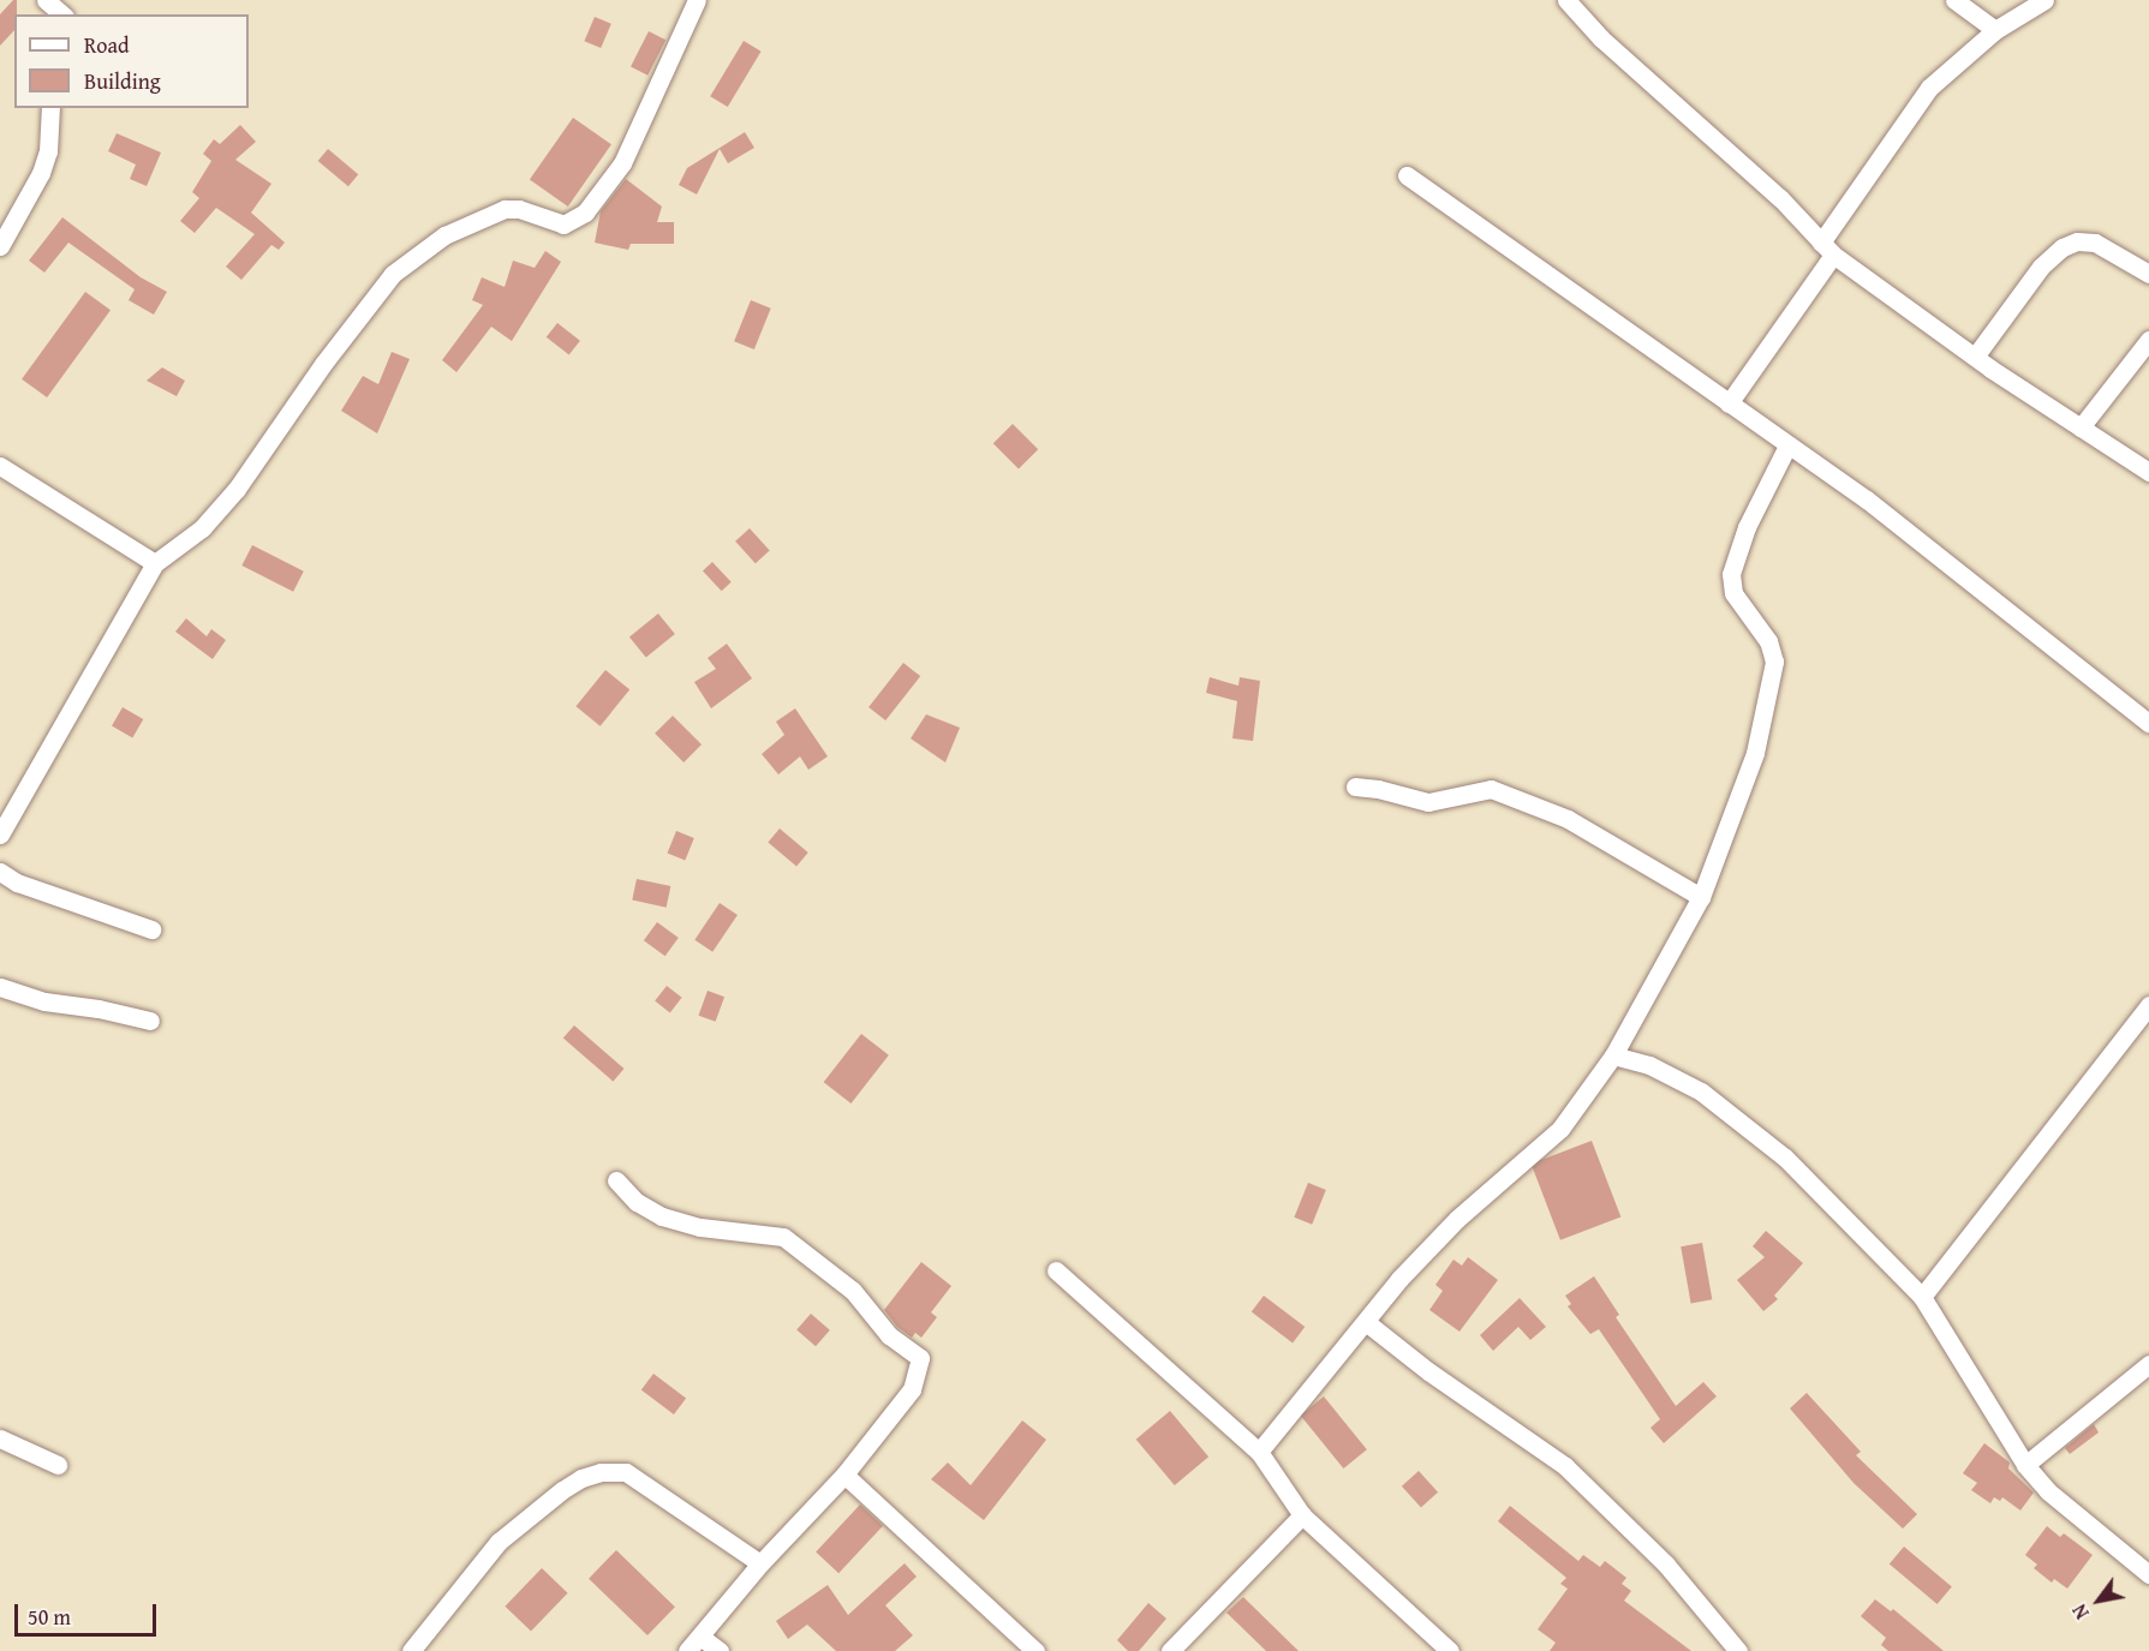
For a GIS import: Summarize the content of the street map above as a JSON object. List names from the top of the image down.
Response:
{
  "legend": ["Road", "Building"],
  "scale_bar": "50 m",
  "north": "bottom left"
}
